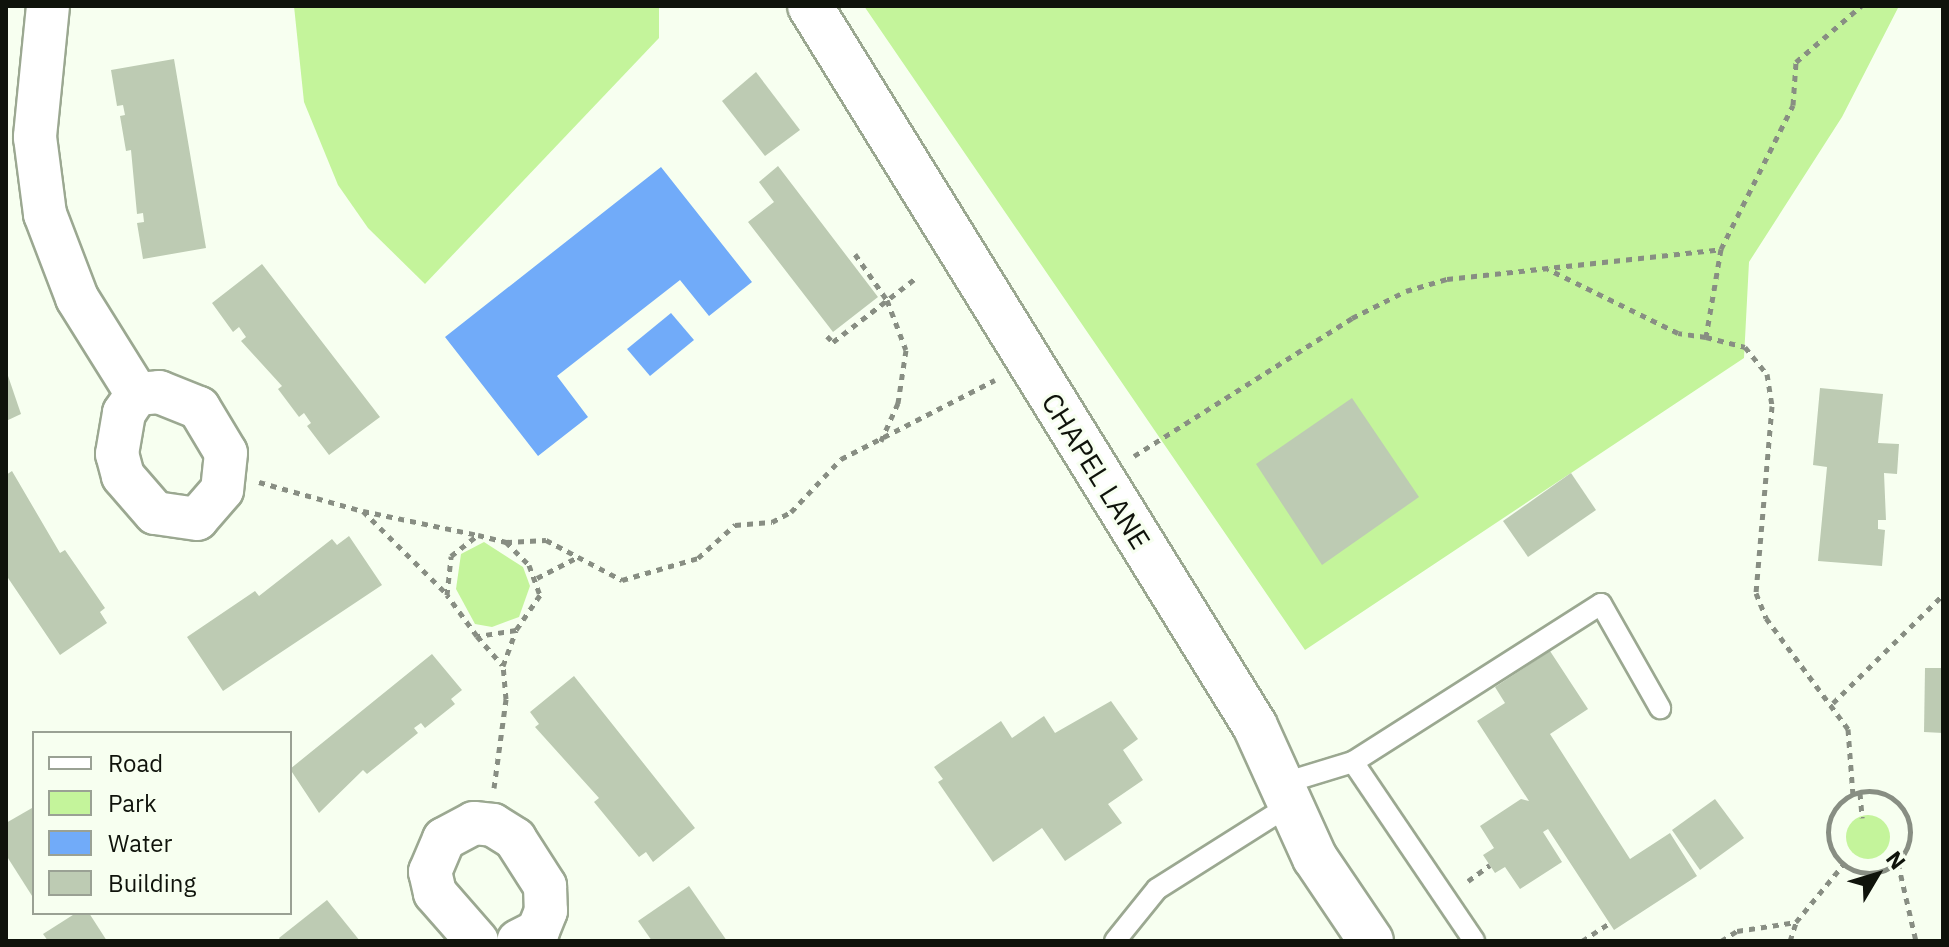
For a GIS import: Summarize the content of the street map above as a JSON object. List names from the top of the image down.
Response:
{
  "streets": {
    "street": ["CHAPEL LANE"]
  },
  "legend": [
    "Road",
    "Park",
    "Water",
    "Building"
  ],
  "north": "top right"
}
